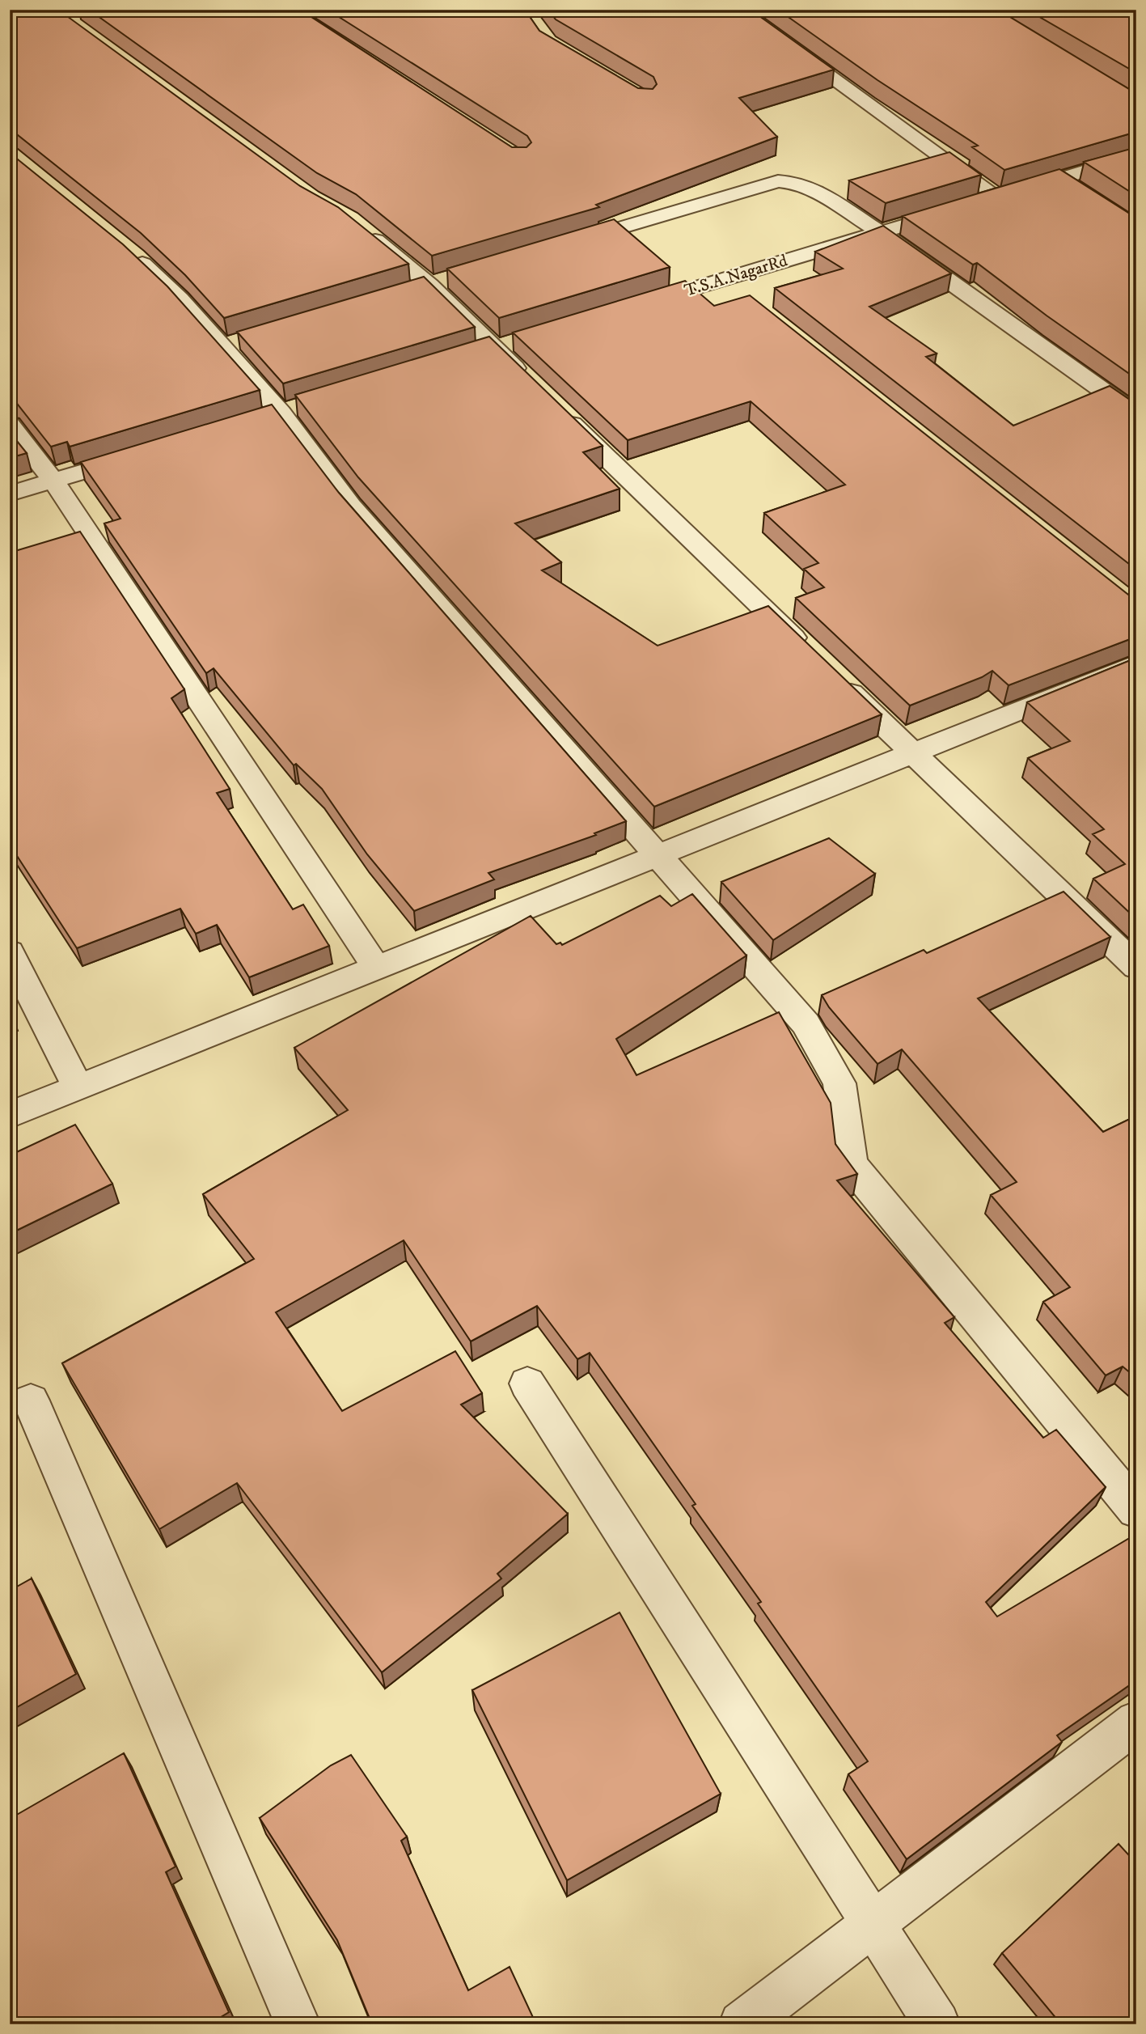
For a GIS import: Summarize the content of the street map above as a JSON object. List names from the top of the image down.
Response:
{
  "streets": {
    "street": ["T.S.A.NagarRd"]
  }
}
